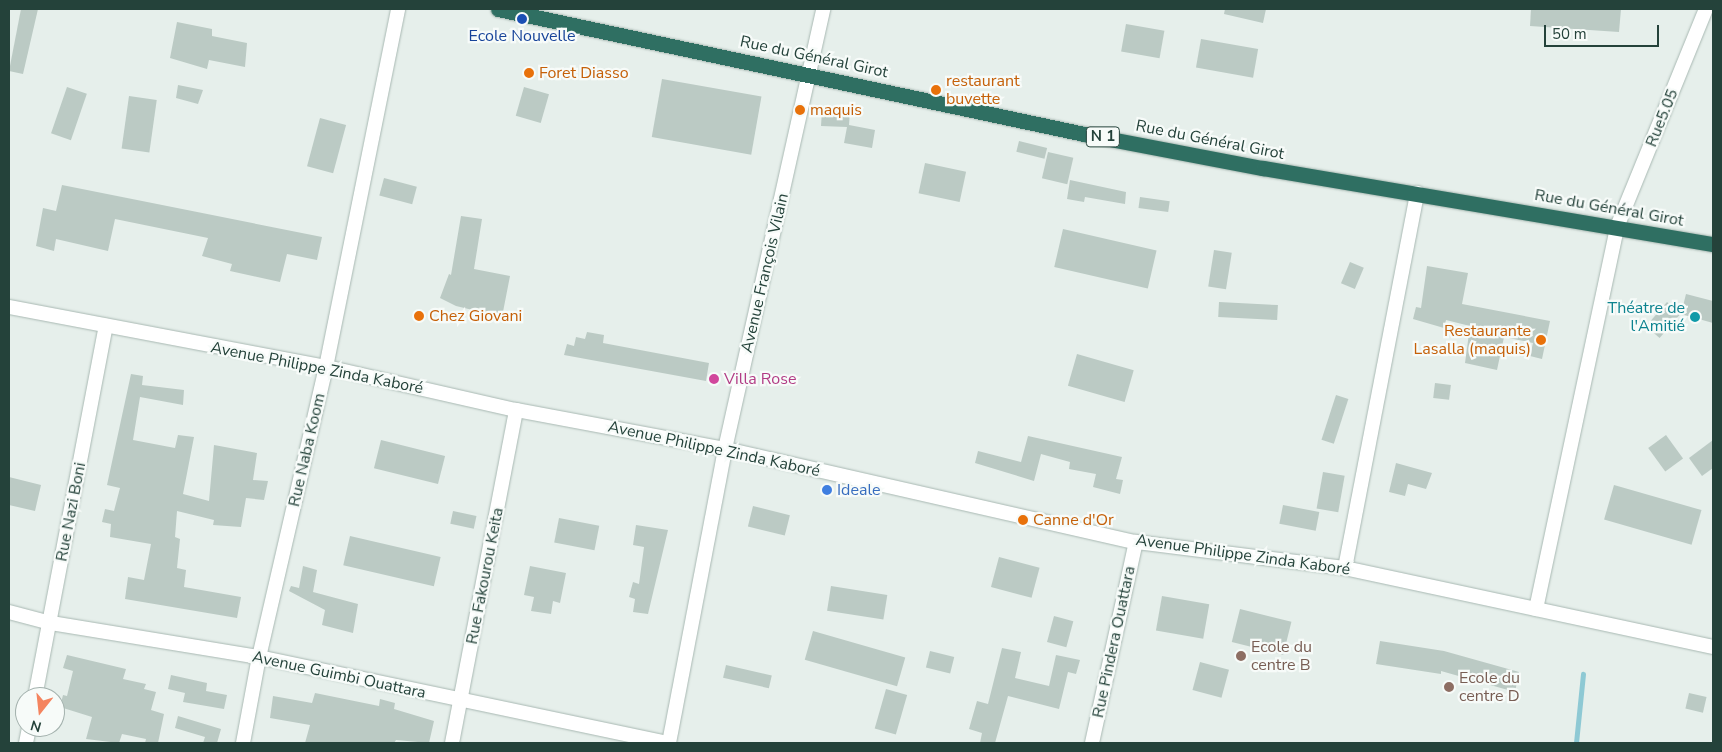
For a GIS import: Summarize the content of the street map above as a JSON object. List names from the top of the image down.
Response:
{
  "streets": {
    "highway": ["Rue du Général Girot", "N 1"],
    "street": [
      "Rue5.05",
      "Avenue François Vilain",
      "Avenue Philippe Zinda Kaboré",
      "Rue Naba Koom",
      "Rue Nazi Boni",
      "Rue Fakourou Keita",
      "Rue Pindera Ouattara",
      "Avenue Guimbi Ouattara"
    ]
  },
  "crossings": [
    ["Rue du Général Girot", "Rue5.05"],
    ["Rue du Général Girot", "Avenue François Vilain"],
    ["Rue5.05", "Avenue Philippe Zinda Kaboré"],
    ["Avenue François Vilain", "Avenue Philippe Zinda Kaboré"],
    ["Avenue François Vilain", "Avenue Guimbi Ouattara"],
    ["Avenue Philippe Zinda Kaboré", "Rue Naba Koom"],
    ["Avenue Philippe Zinda Kaboré", "Rue Nazi Boni"],
    ["Avenue Philippe Zinda Kaboré", "Rue Fakourou Keita"],
    ["Avenue Philippe Zinda Kaboré", "Rue Pindera Ouattara"],
    ["Rue Naba Koom", "Avenue Guimbi Ouattara"],
    ["Rue Nazi Boni", "Avenue Guimbi Ouattara"],
    ["Rue Fakourou Keita", "Avenue Guimbi Ouattara"]
  ],
  "places": [
    "Ecole Nouvelle",
    "Foret Diasso",
    "restaurant buvette",
    "maquis",
    "Chez Giovani",
    "Théatre de l'Amitié",
    "Restaurante Lasalla (maquis)",
    "Villa Rose",
    "Ideale",
    "Canne d'Or",
    "Ecole du centre B",
    "Ecole du centre D"
  ],
  "scale_bar": "50 m",
  "north": "bottom"
}
